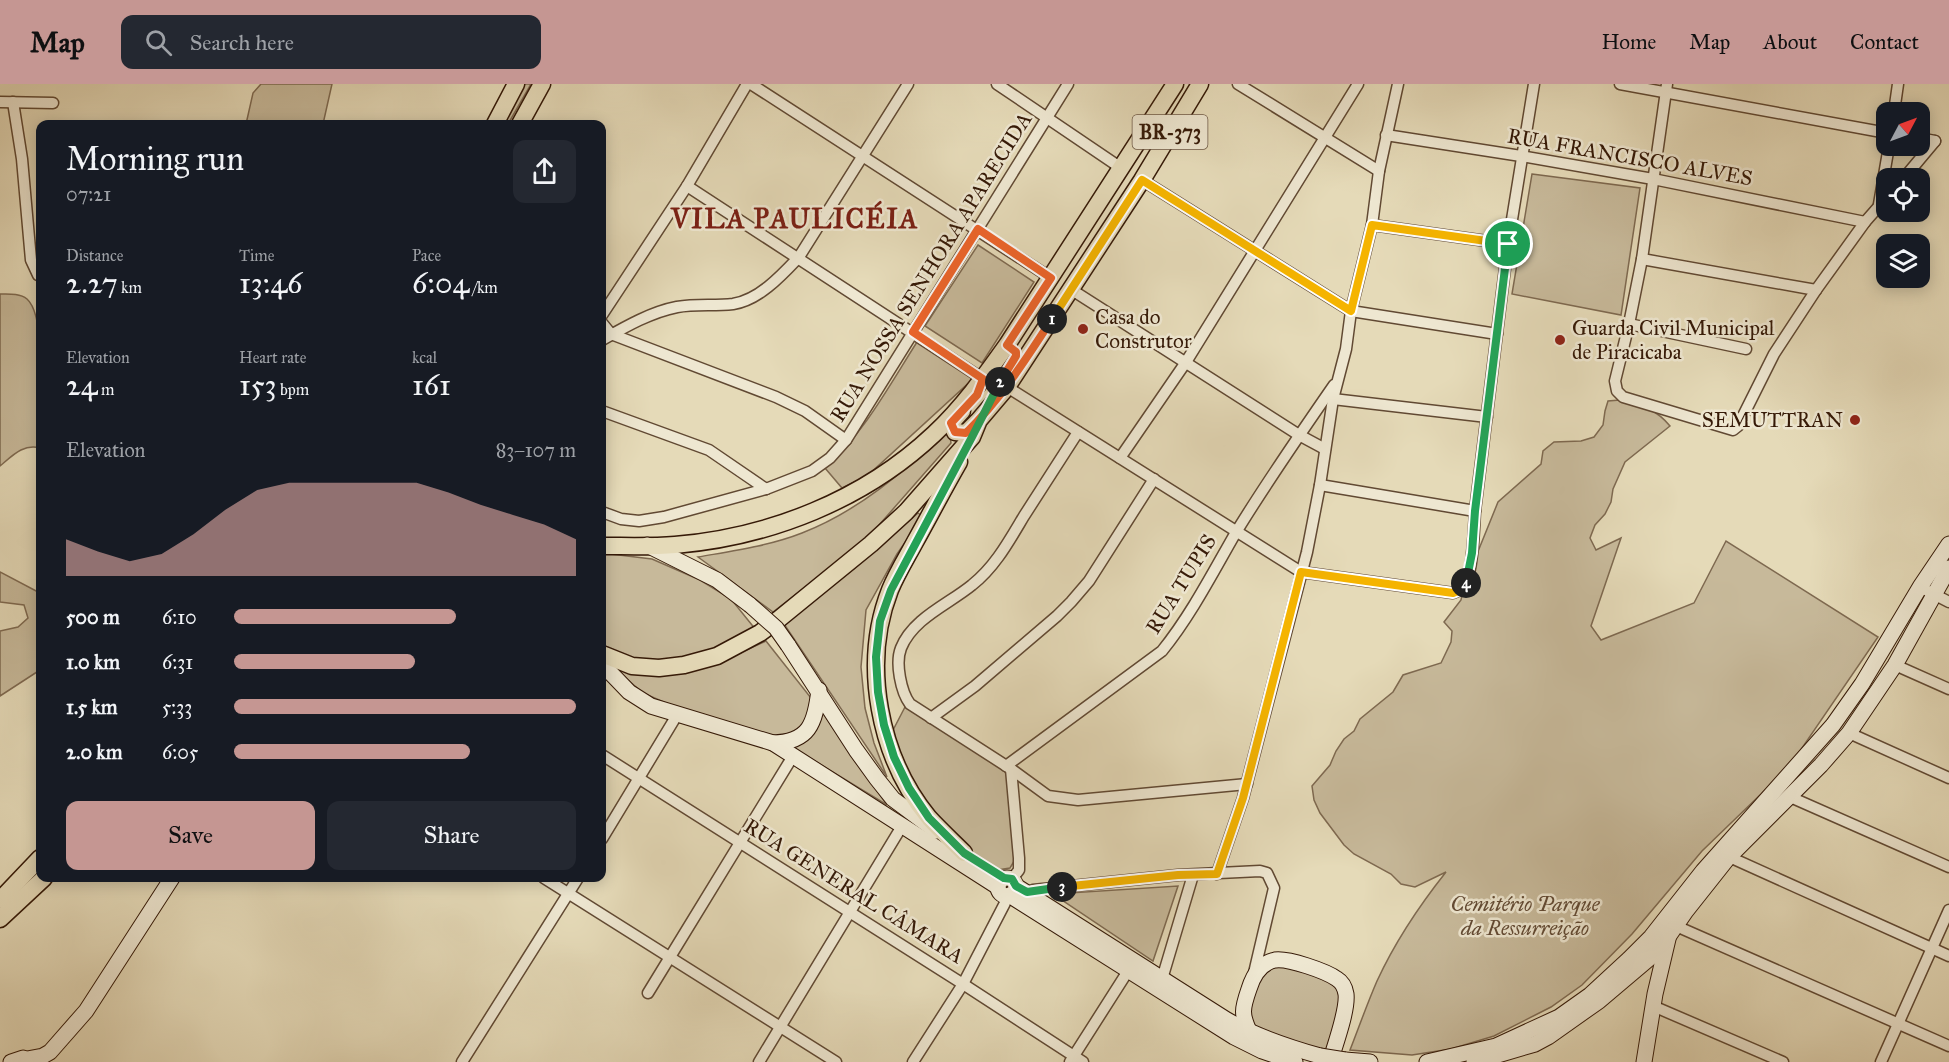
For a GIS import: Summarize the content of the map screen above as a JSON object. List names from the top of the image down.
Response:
{
  "streets": {
    "main road": ["BR-373"],
    "street": [
      "RUA FRANCISCO ALVES",
      "RUA NOSSA SENHORA APARECIDA",
      "RUA TUPIS",
      "RUA GENERAL CÂMARA"
    ]
  },
  "districts": ["VILA PAULICÉIA"],
  "parks": ["Cemitério Parque da Ressurreição"],
  "places": ["Casa do Construtor", "Guarda Civil Municipal de Piracicaba", "SEMUTTRAN"],
  "north": "top right",
  "page": {
    "header": "Map",
    "search": "Search here",
    "nav": [
      "Home",
      "Map",
      "About",
      "Contact"
    ],
    "heading": ["Morning run", "07:21"],
    "stats": [
      ["Distance", "2.27 km"],
      ["Time", "13:46"],
      ["Pace", "6:04 /km"],
      ["Elevation", "24 m"],
      ["Heart rate", "153 bpm"],
      ["kcal", "161"]
    ],
    "pins": [
      "1",
      "2",
      "4",
      "3"
    ],
    "chart": ["Elevation", "83–107 m"],
    "list": [
      {
        "name": "500 m",
        "note": "6:10"
      },
      {
        "name": "1.0 km",
        "note": "6:31"
      },
      {
        "name": "1.5 km",
        "note": "5:33"
      },
      {
        "name": "2.0 km",
        "note": "6:05"
      }
    ],
    "buttons": ["Save", "Share"]
  }
}
